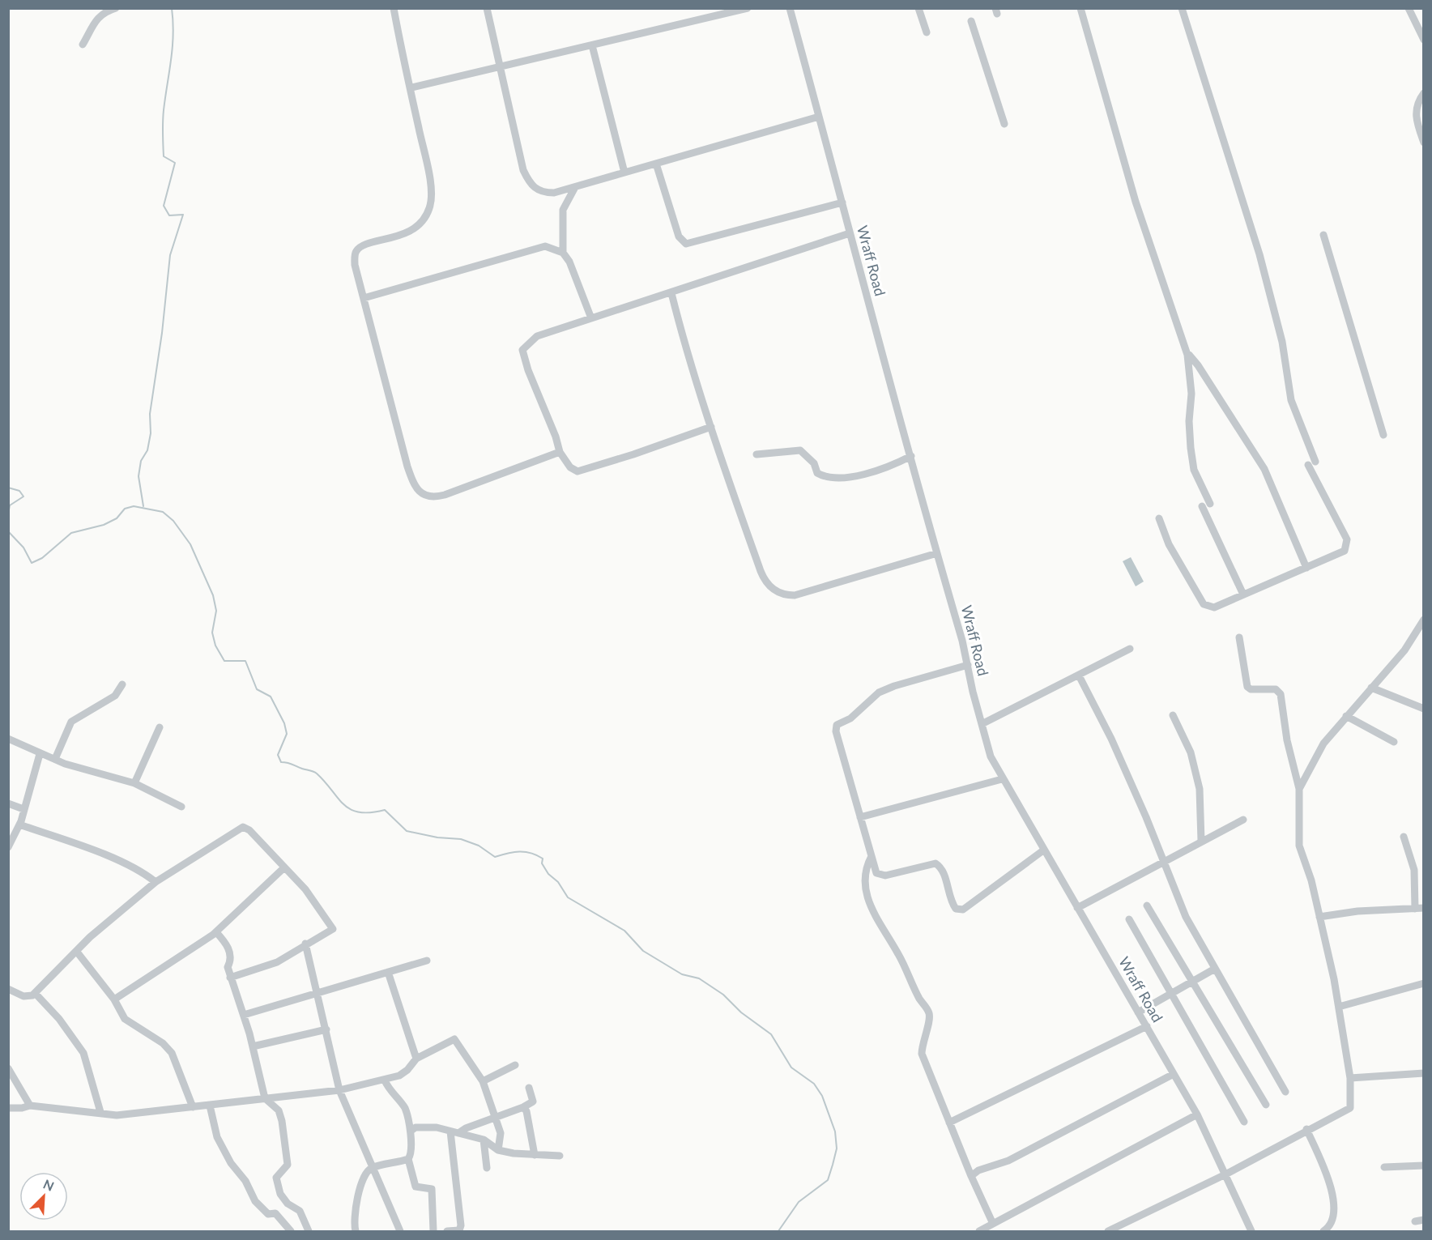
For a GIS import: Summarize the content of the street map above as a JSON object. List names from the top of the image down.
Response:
{
  "streets": {
    "street": ["Wraff Road"]
  },
  "north": "top right"
}
